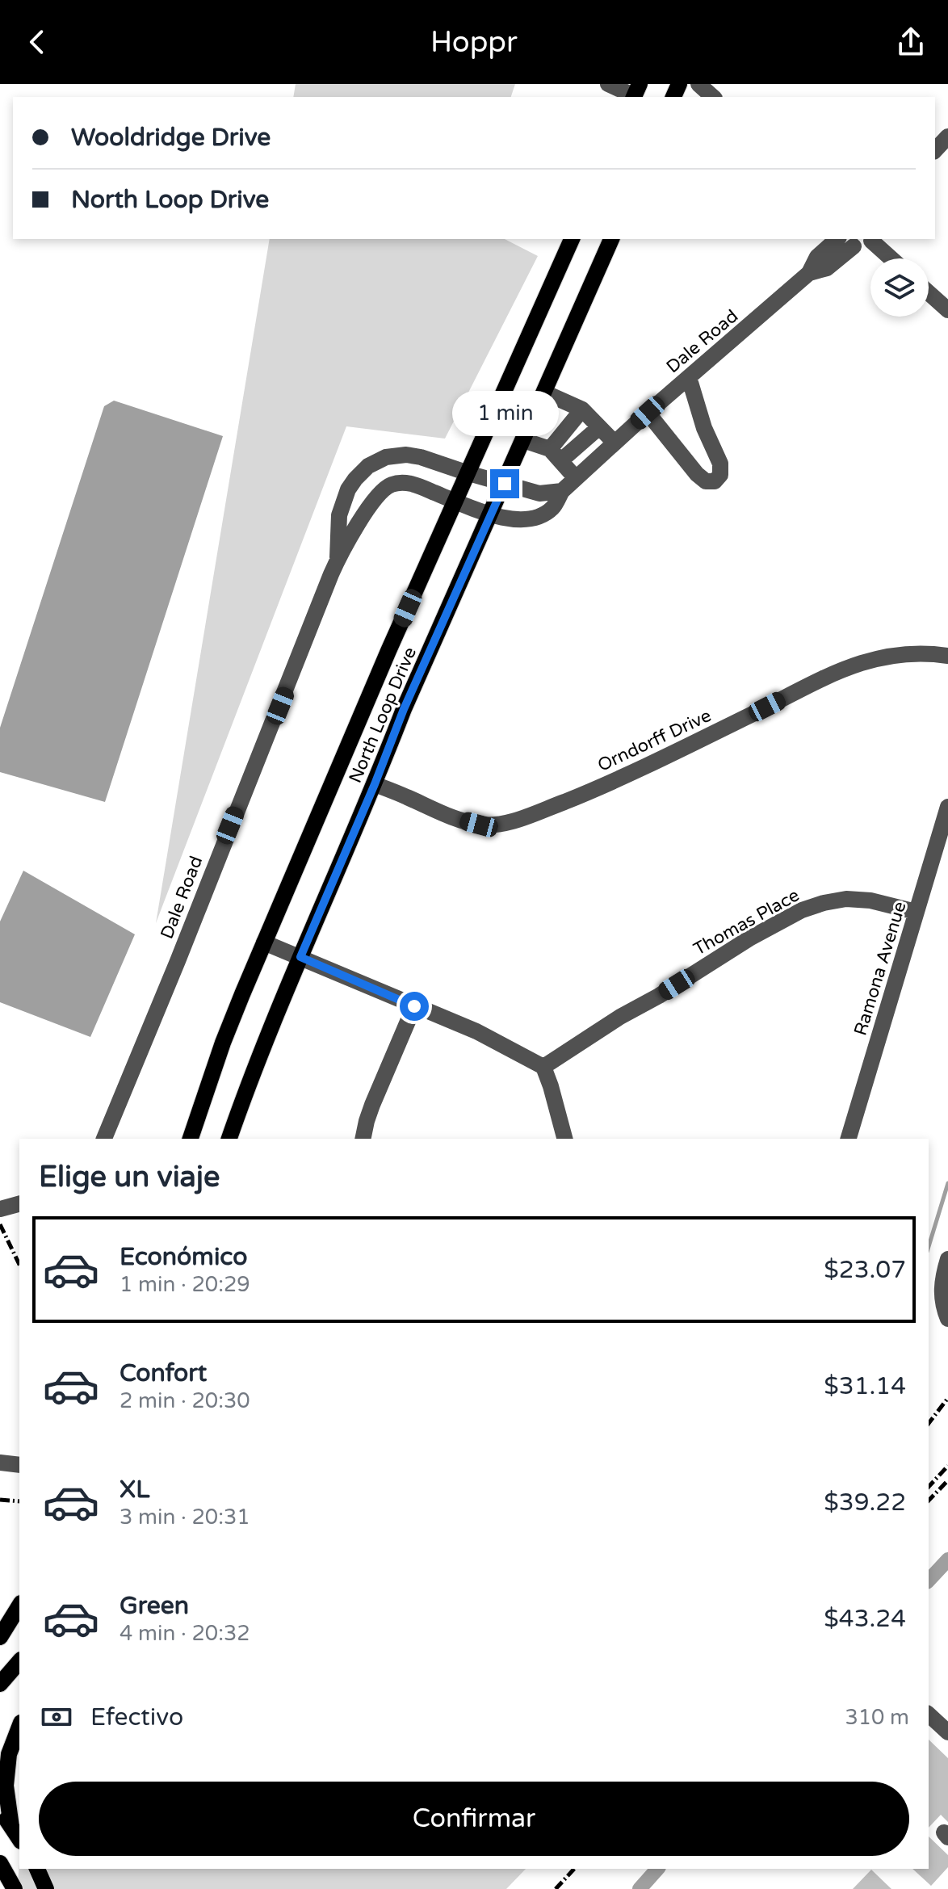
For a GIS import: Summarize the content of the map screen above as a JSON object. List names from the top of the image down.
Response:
{
  "streets": {
    "main road": ["North Loop Drive"],
    "street": [
      "Dale Road",
      "Orndorff Drive",
      "Thomas Place",
      "Ramona Avenue"
    ]
  },
  "crossings": [
    ["Dale Road", "North Loop Drive"],
    ["North Loop Drive", "Orndorff Drive"],
    ["Thomas Place", "Ramona Avenue"]
  ],
  "page": {
    "header": "Hoppr",
    "banner": ["Wooldridge Drive", "North Loop Drive"],
    "bubble": "1 min",
    "heading": "Elige un viaje",
    "list": [
      {
        "name": "Económico",
        "note": "1 min · 20:29",
        "value": "$23.07"
      },
      {
        "name": "Confort",
        "note": "2 min · 20:30",
        "value": "$31.14"
      },
      {
        "name": "XL",
        "note": "3 min · 20:31",
        "value": "$39.22"
      },
      {
        "name": "Green",
        "note": "4 min · 20:32",
        "value": "$43.24"
      }
    ],
    "pay": ["Efectivo", "310 m"],
    "buttons": "Confirmar"
  }
}
